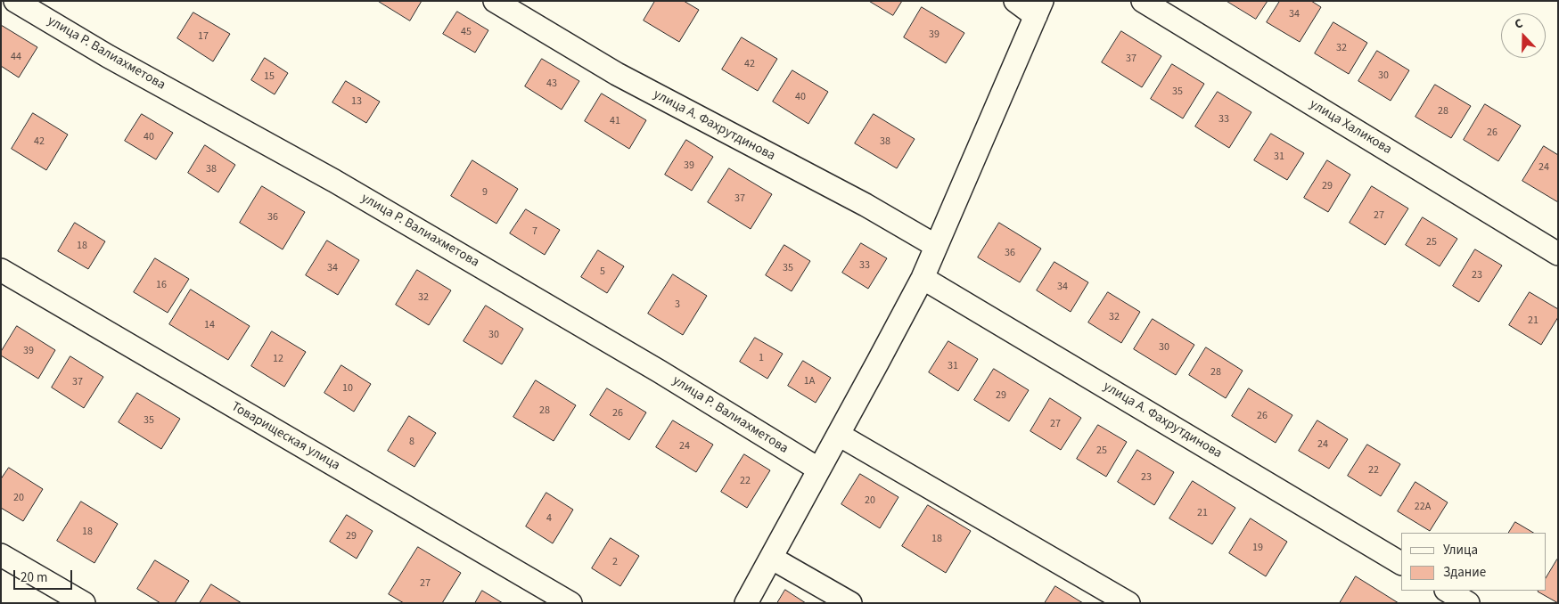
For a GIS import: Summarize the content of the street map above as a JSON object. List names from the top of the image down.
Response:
{
  "streets": {
    "street": [
      "улица Р. Валиахметова",
      "улица А. Фахрутдинова",
      "улица Халикова",
      "Товарищеская улица"
    ]
  },
  "house_numbers": [
    "34",
    "45",
    "39",
    "17",
    "32",
    "44",
    "37",
    "42",
    "30",
    "15",
    "43",
    "35",
    "40",
    "13",
    "28",
    "33",
    "41",
    "26",
    "40",
    "42",
    "38",
    "31",
    "39",
    "24",
    "38",
    "29",
    "9",
    "37",
    "27",
    "36",
    "7",
    "25",
    "18",
    "36",
    "33",
    "34",
    "35",
    "5",
    "23",
    "16",
    "34",
    "32",
    "3",
    "32",
    "21",
    "14",
    "30",
    "30",
    "39",
    "1",
    "12",
    "31",
    "28",
    "1А",
    "37",
    "10",
    "29",
    "28",
    "26",
    "26",
    "35",
    "27",
    "8",
    "24",
    "24",
    "25",
    "22",
    "23",
    "22",
    "20",
    "20",
    "22А",
    "21",
    "4",
    "18",
    "29",
    "18",
    "19",
    "2",
    "27"
  ],
  "legend": ["Улица", "Здание"],
  "scale_bar": "20 m",
  "north": "top"
}
